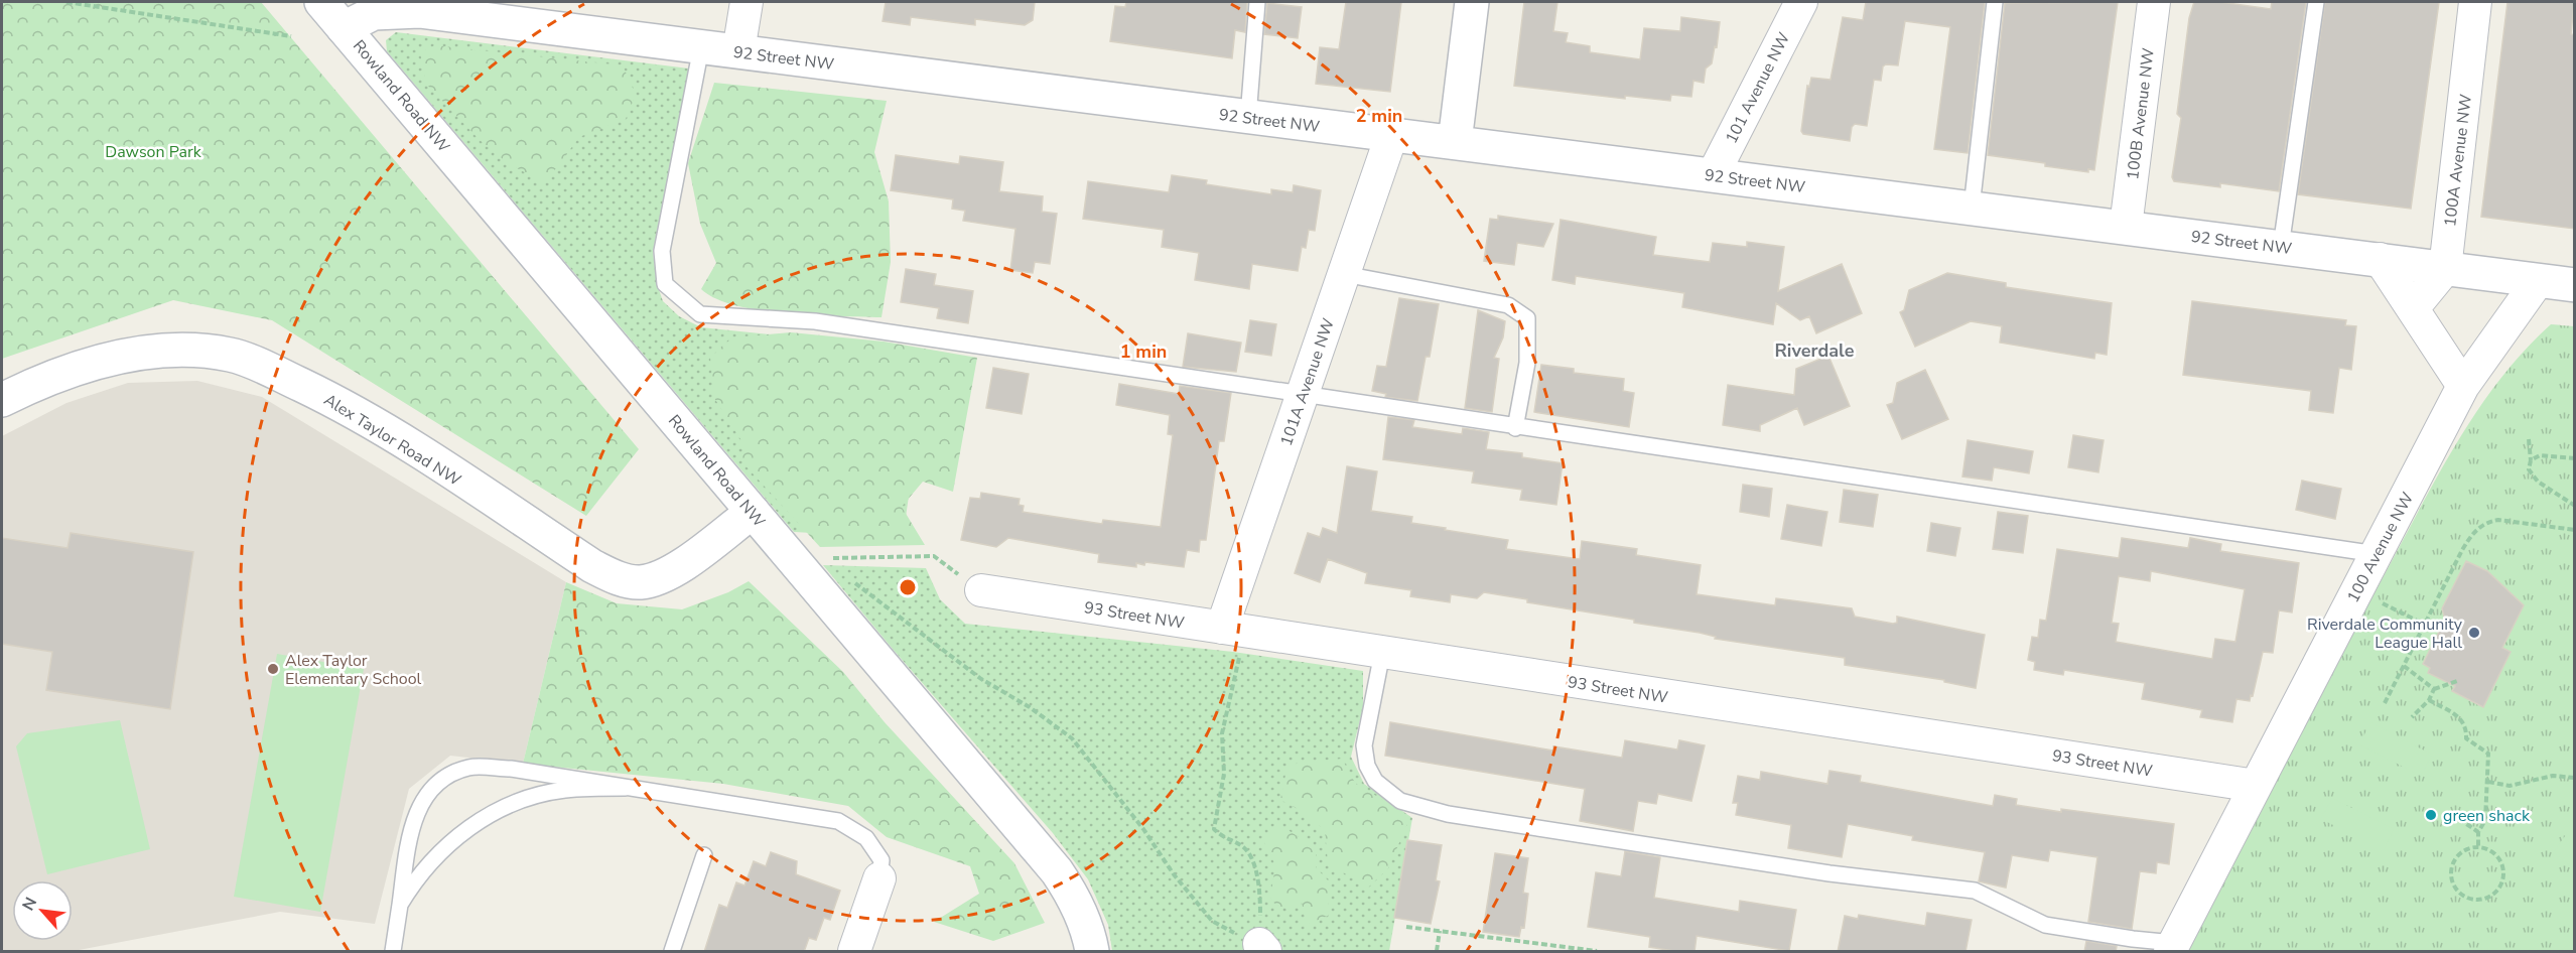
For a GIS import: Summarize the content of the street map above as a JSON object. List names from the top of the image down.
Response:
{
  "streets": {
    "street": [
      "92 Street NW",
      "101 Avenue NW",
      "Rowland Road NW",
      "100B Avenue NW",
      "100A Avenue NW",
      "101A Avenue NW",
      "Alex Taylor Road NW",
      "100 Avenue NW",
      "93 Street NW"
    ]
  },
  "crossings": [
    ["92 Street NW", "101 Avenue NW"],
    ["92 Street NW", "Rowland Road NW"],
    ["92 Street NW", "100B Avenue NW"],
    ["92 Street NW", "100A Avenue NW"],
    ["92 Street NW", "101A Avenue NW"],
    ["92 Street NW", "100 Avenue NW"],
    ["Rowland Road NW", "Alex Taylor Road NW"],
    ["101A Avenue NW", "93 Street NW"],
    ["100 Avenue NW", "93 Street NW"]
  ],
  "districts": ["Riverdale"],
  "parks": ["Dawson Park"],
  "places": ["Riverdale Community League Hall", "Alex Taylor Elementary School", "green shack"],
  "north": "top left",
  "rings": ["2 min", "1 min"]
}
